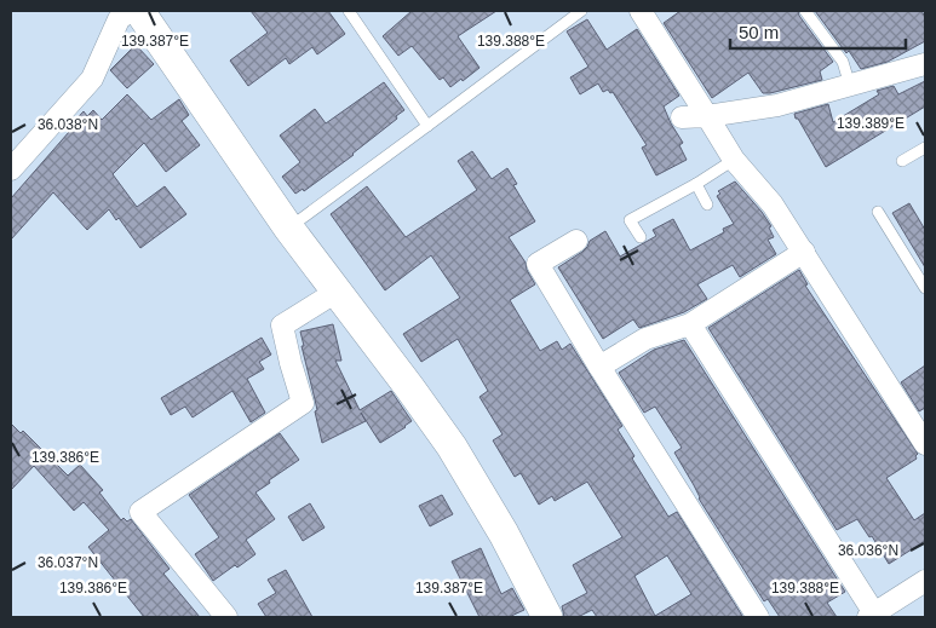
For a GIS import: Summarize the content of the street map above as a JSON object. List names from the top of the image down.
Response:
{
  "scale_bar": "50 m",
  "coordinates": [
    "139.387°E",
    "139.388°E",
    "139.389°E",
    "36.038°N",
    "139.386°E",
    "36.036°N",
    "36.037°N"
  ]
}
